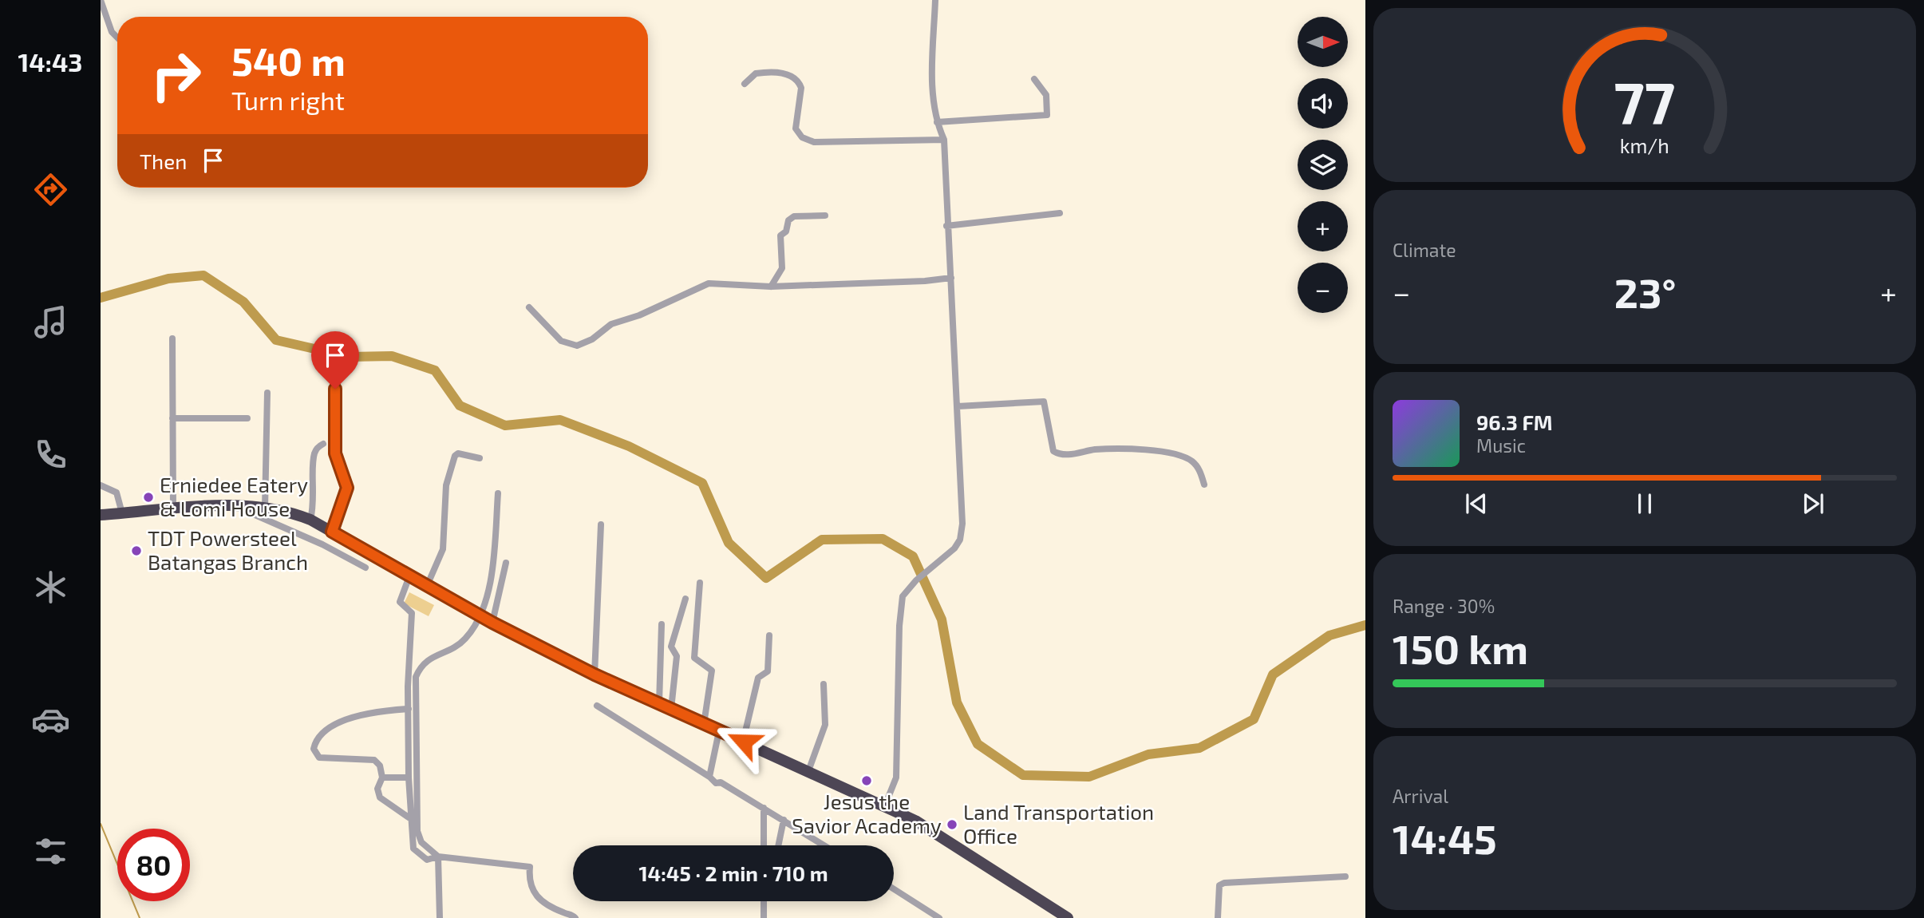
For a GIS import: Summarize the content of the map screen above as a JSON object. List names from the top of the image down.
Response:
{
  "places": [
    "Erniedee Eatery & Lomi House",
    "TDT Powersteel Batangas Branch",
    "Jesus the Savior Academy",
    "Land Transportation Office"
  ],
  "north": "right",
  "page": {
    "tabs": "14:43",
    "map_buttons": ["+", "−"],
    "turn": ["540 m", "Turn right"],
    "then": "Then",
    "tile": [
      "Climate",
      ["Range · 30%", "150 km"],
      ["Arrival", "14:45"]
    ],
    "heat": ["−", "23°", "+"],
    "song": ["96.3 FM", "Music"],
    "limit": "80",
    "trip": "14:45 · 2 min · 710 m",
    "gauge": ["77", "km/h"]
  }
}
